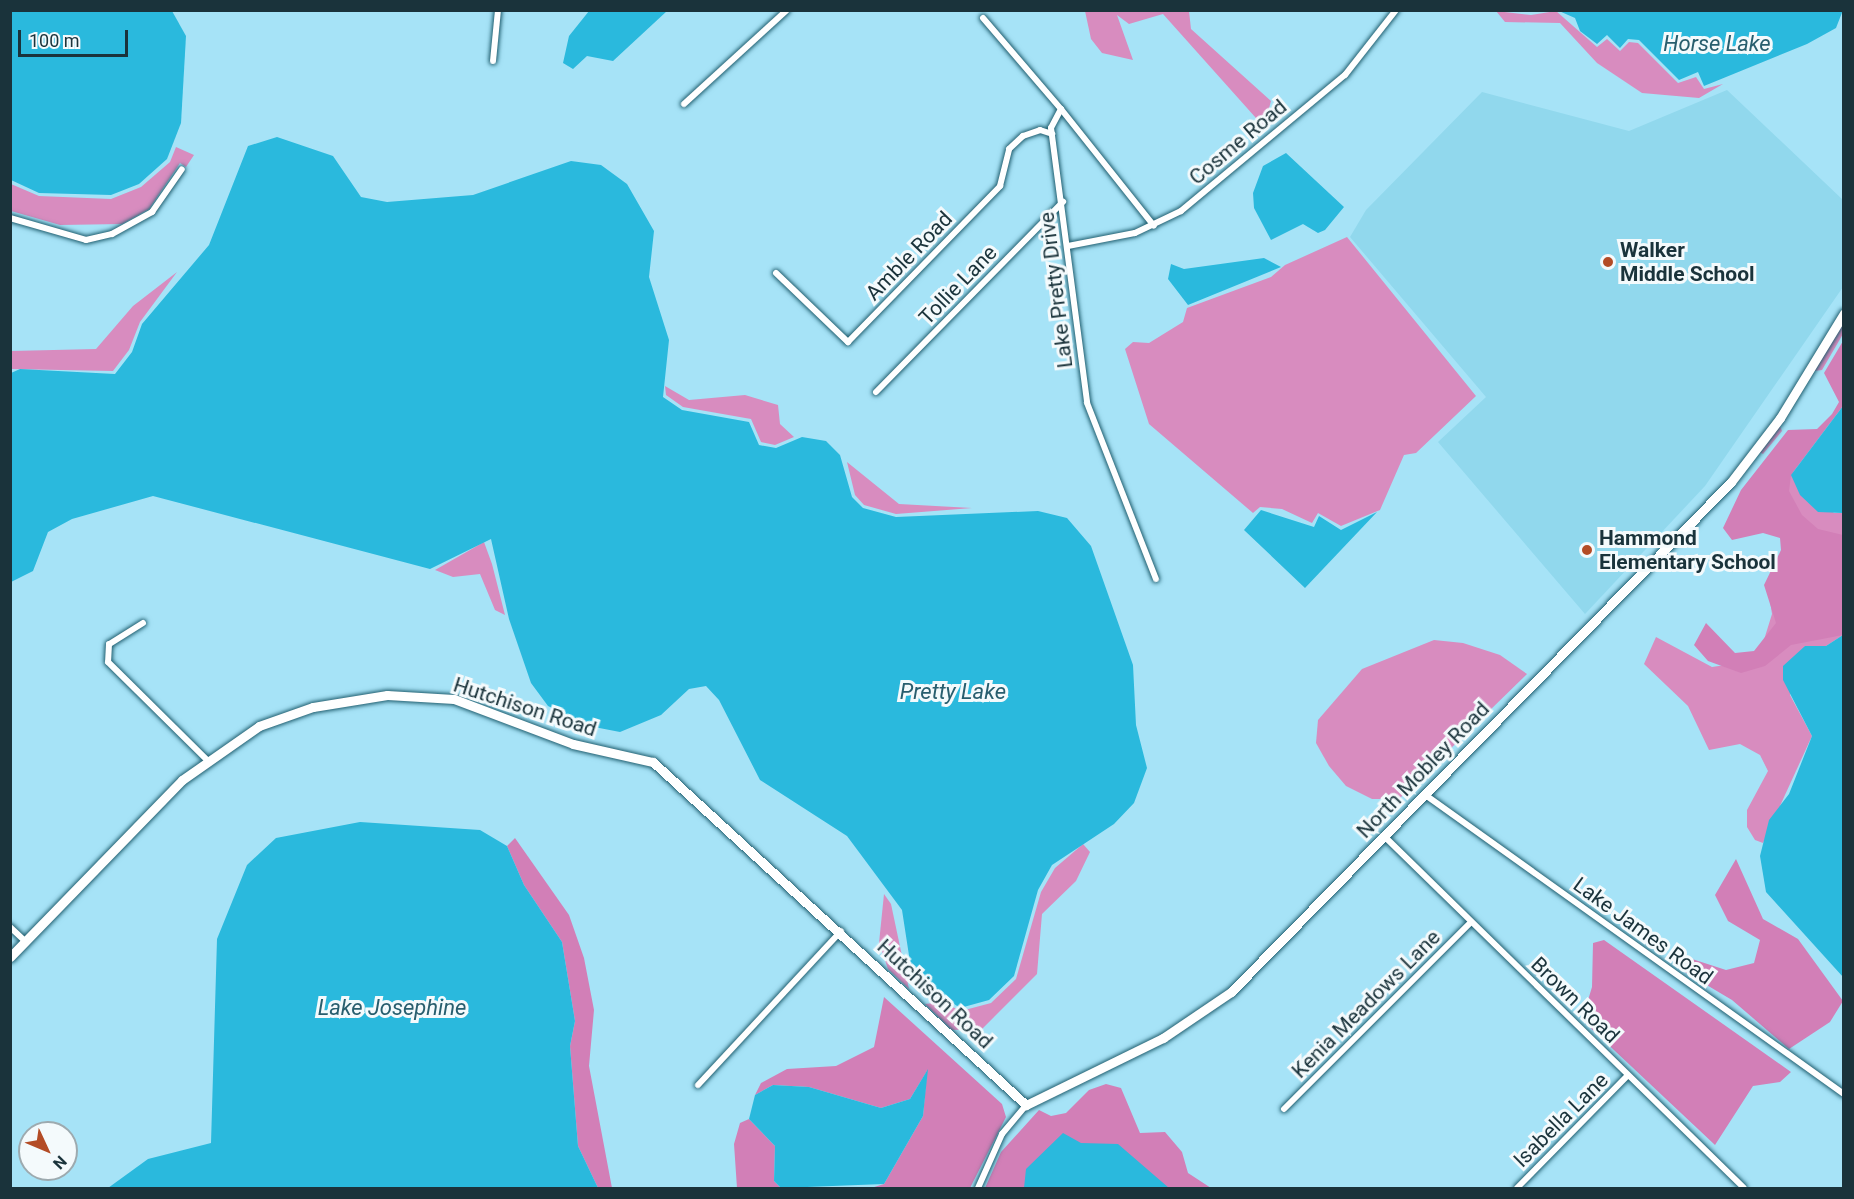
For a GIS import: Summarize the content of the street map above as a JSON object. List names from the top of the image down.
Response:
{
  "streets": {
    "street": [
      "Cosme Road",
      "Amble Road",
      "Tollie Lane",
      "Lake Pretty Drive",
      "Hutchison Road",
      "North Mobley Road",
      "Lake James Road",
      "Brown Road",
      "Kenia Meadows Lane",
      "Isabella Lane"
    ]
  },
  "crossings": [
    ["Cosme Road", "Lake Pretty Drive"],
    ["Amble Road", "Lake Pretty Drive"],
    ["Tollie Lane", "Lake Pretty Drive"],
    ["Hutchison Road", "North Mobley Road"],
    ["North Mobley Road", "Lake James Road"],
    ["North Mobley Road", "Brown Road"],
    ["Brown Road", "Kenia Meadows Lane"],
    ["Brown Road", "Isabella Lane"]
  ],
  "water": ["Horse Lake", "Pretty Lake", "Lake Josephine"],
  "places": ["Walker Middle School", "Hammond Elementary School"],
  "scale_bar": "100 m",
  "north": "bottom right"
}
